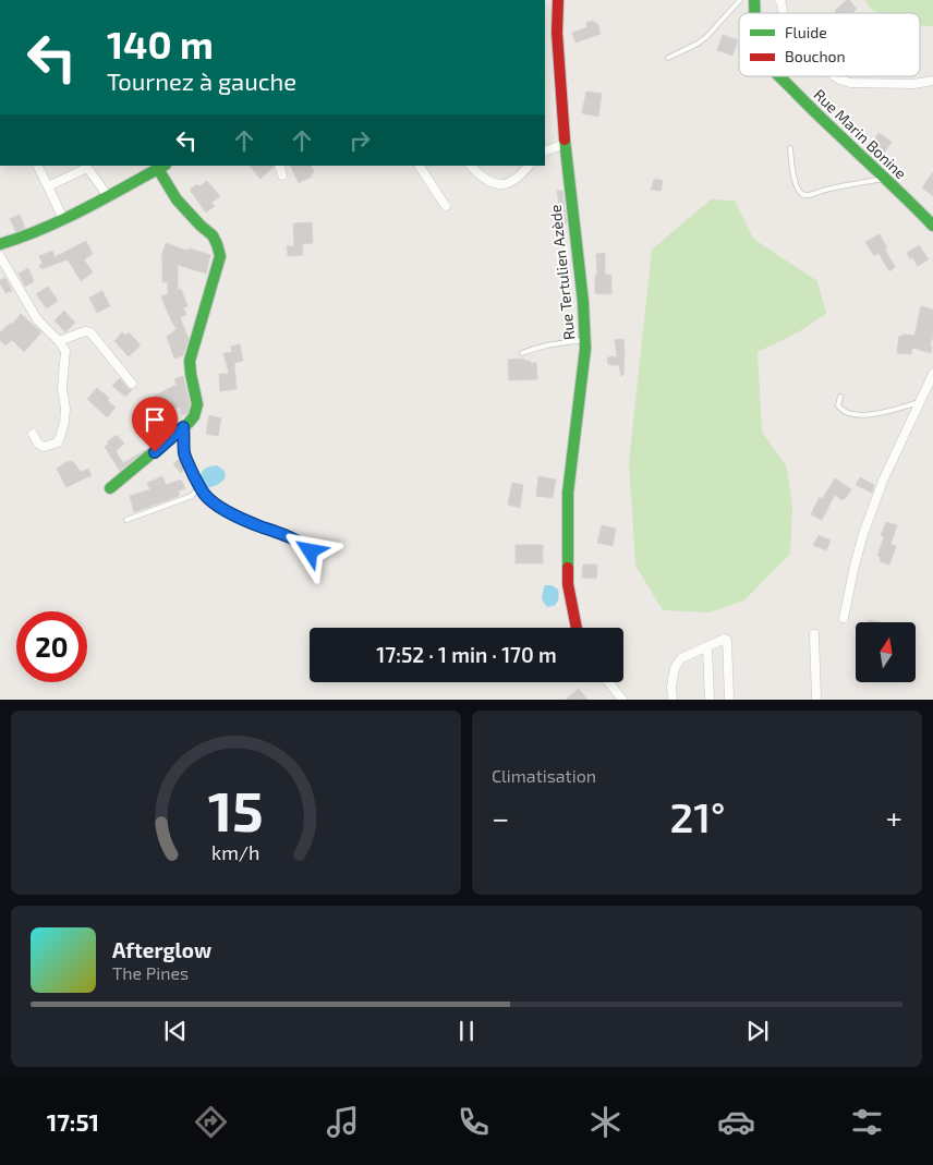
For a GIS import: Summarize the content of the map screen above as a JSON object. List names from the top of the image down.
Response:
{
  "streets": {
    "street": ["Rue Marin Bonine", "Rue Tertulien Azède"]
  },
  "legend": ["Fluide", "Bouchon"],
  "north": "top",
  "page": {
    "turn": ["140 m", "Tournez à gauche"],
    "limit": "20",
    "trip": "17:52 · 1 min · 170 m",
    "tile": "Climatisation",
    "heat": ["−", "21°", "+"],
    "song": ["Afterglow", "The Pines"],
    "tabs": "17:51",
    "gauge": ["15", "km/h"]
  }
}
